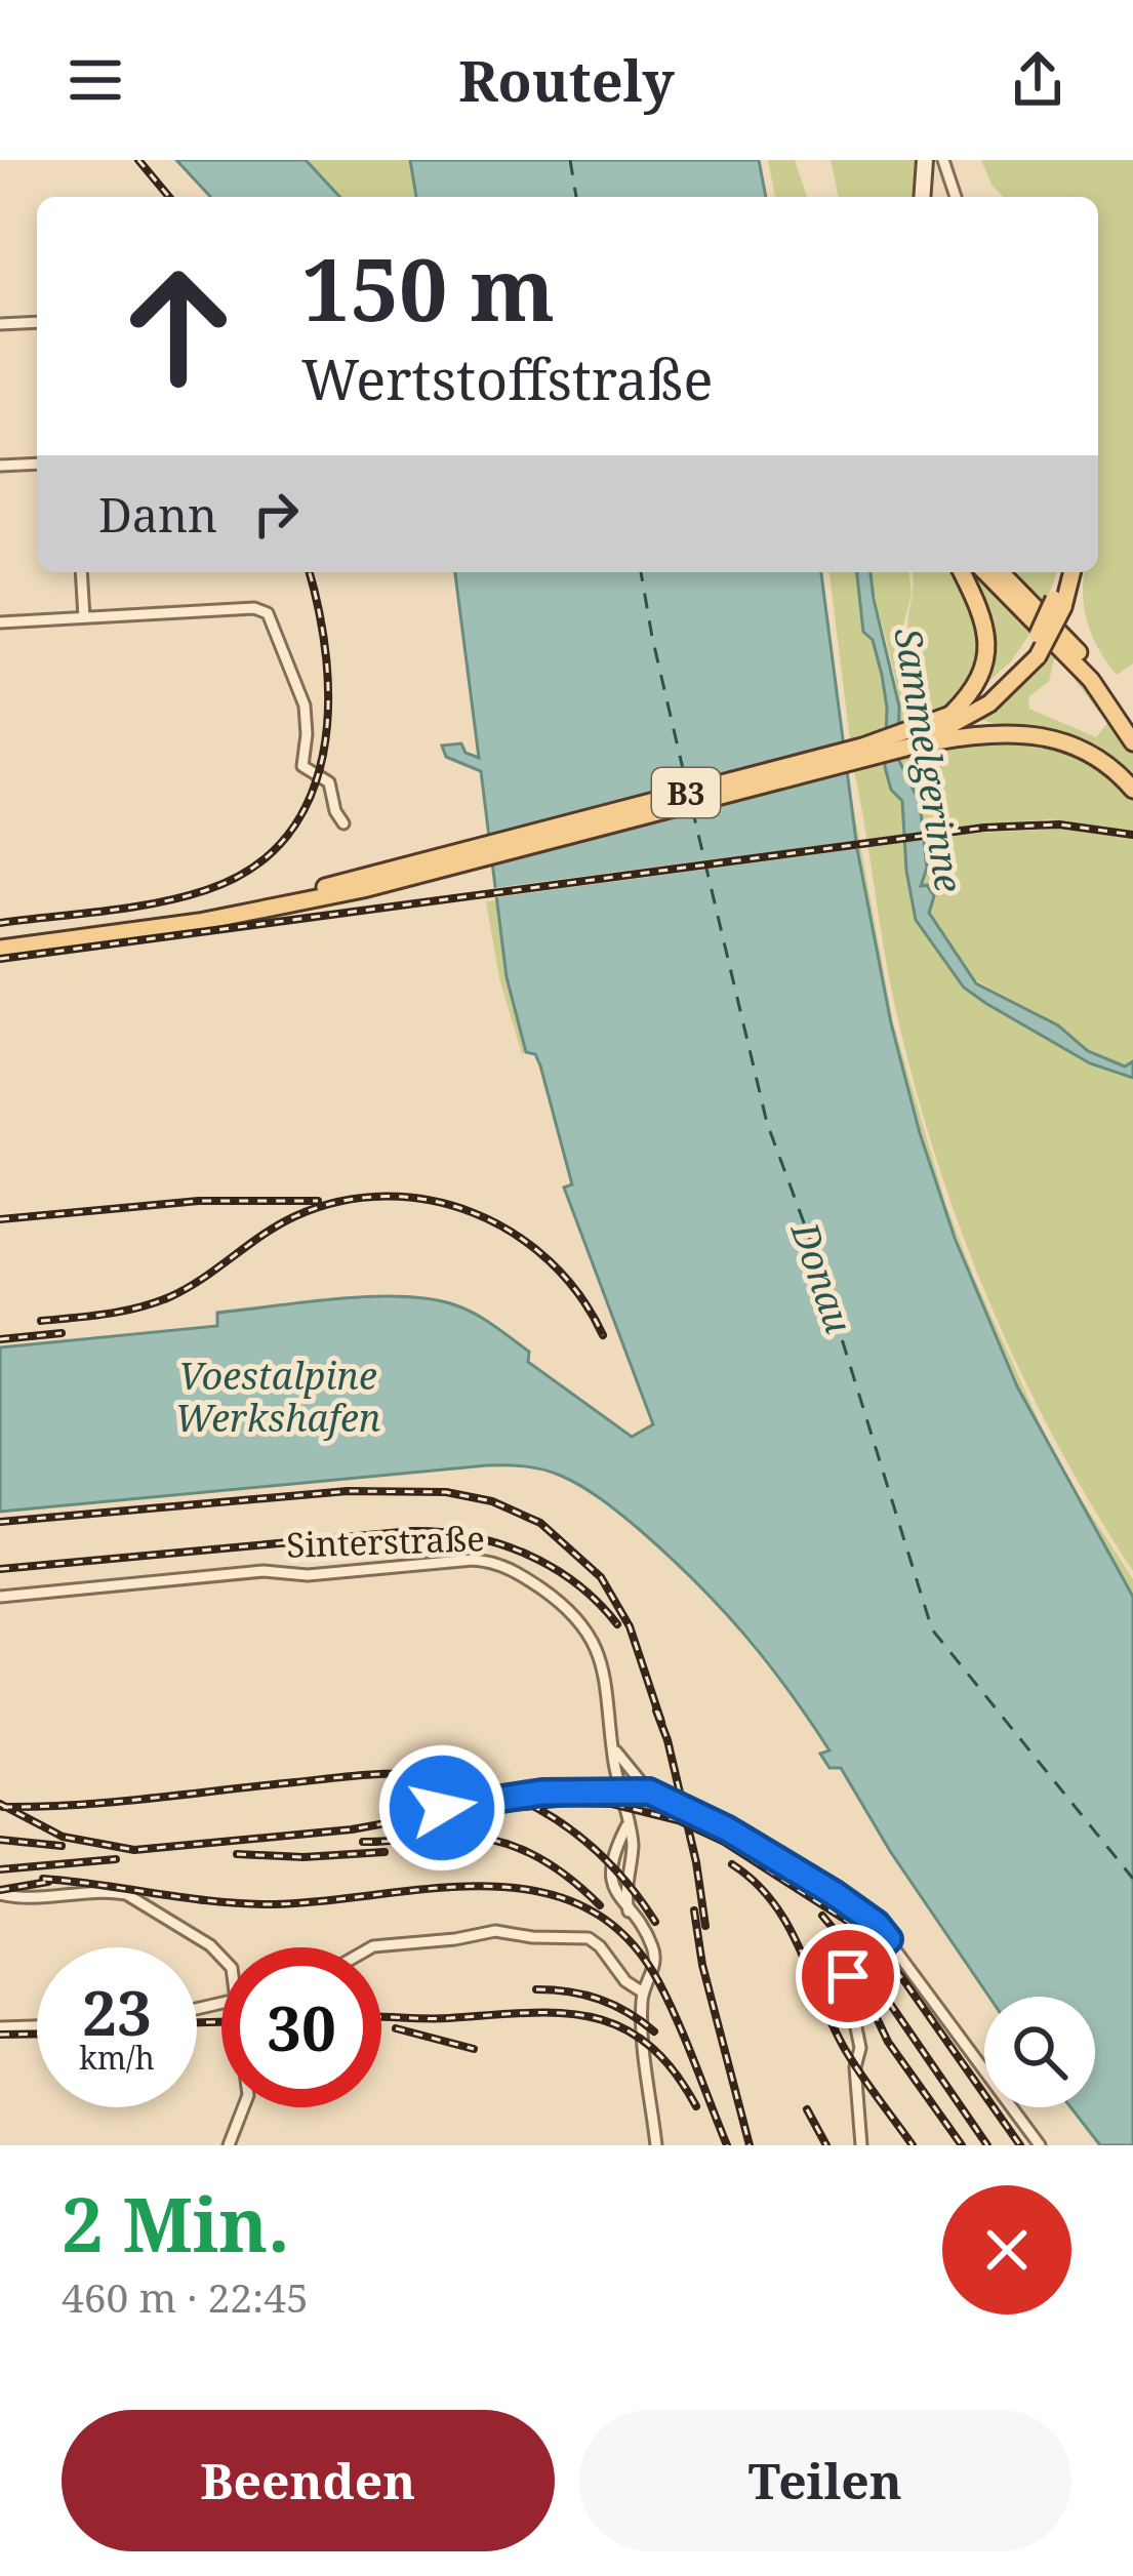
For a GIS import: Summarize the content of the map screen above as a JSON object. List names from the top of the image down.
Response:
{
  "streets": {
    "main road": ["B3"],
    "street": ["Sinterstraße"]
  },
  "water": ["Sammelgerinne", "Donau", "Voestalpine Werkshafen"],
  "page": {
    "header": "Routely",
    "turn": ["150 m", "Wertstoffstraße"],
    "then": "Dann",
    "speed": "23 km/h",
    "limit": "30",
    "heading": ["2 Min.", "460 m · 22:45"],
    "buttons": ["Beenden", "Teilen"]
  }
}
